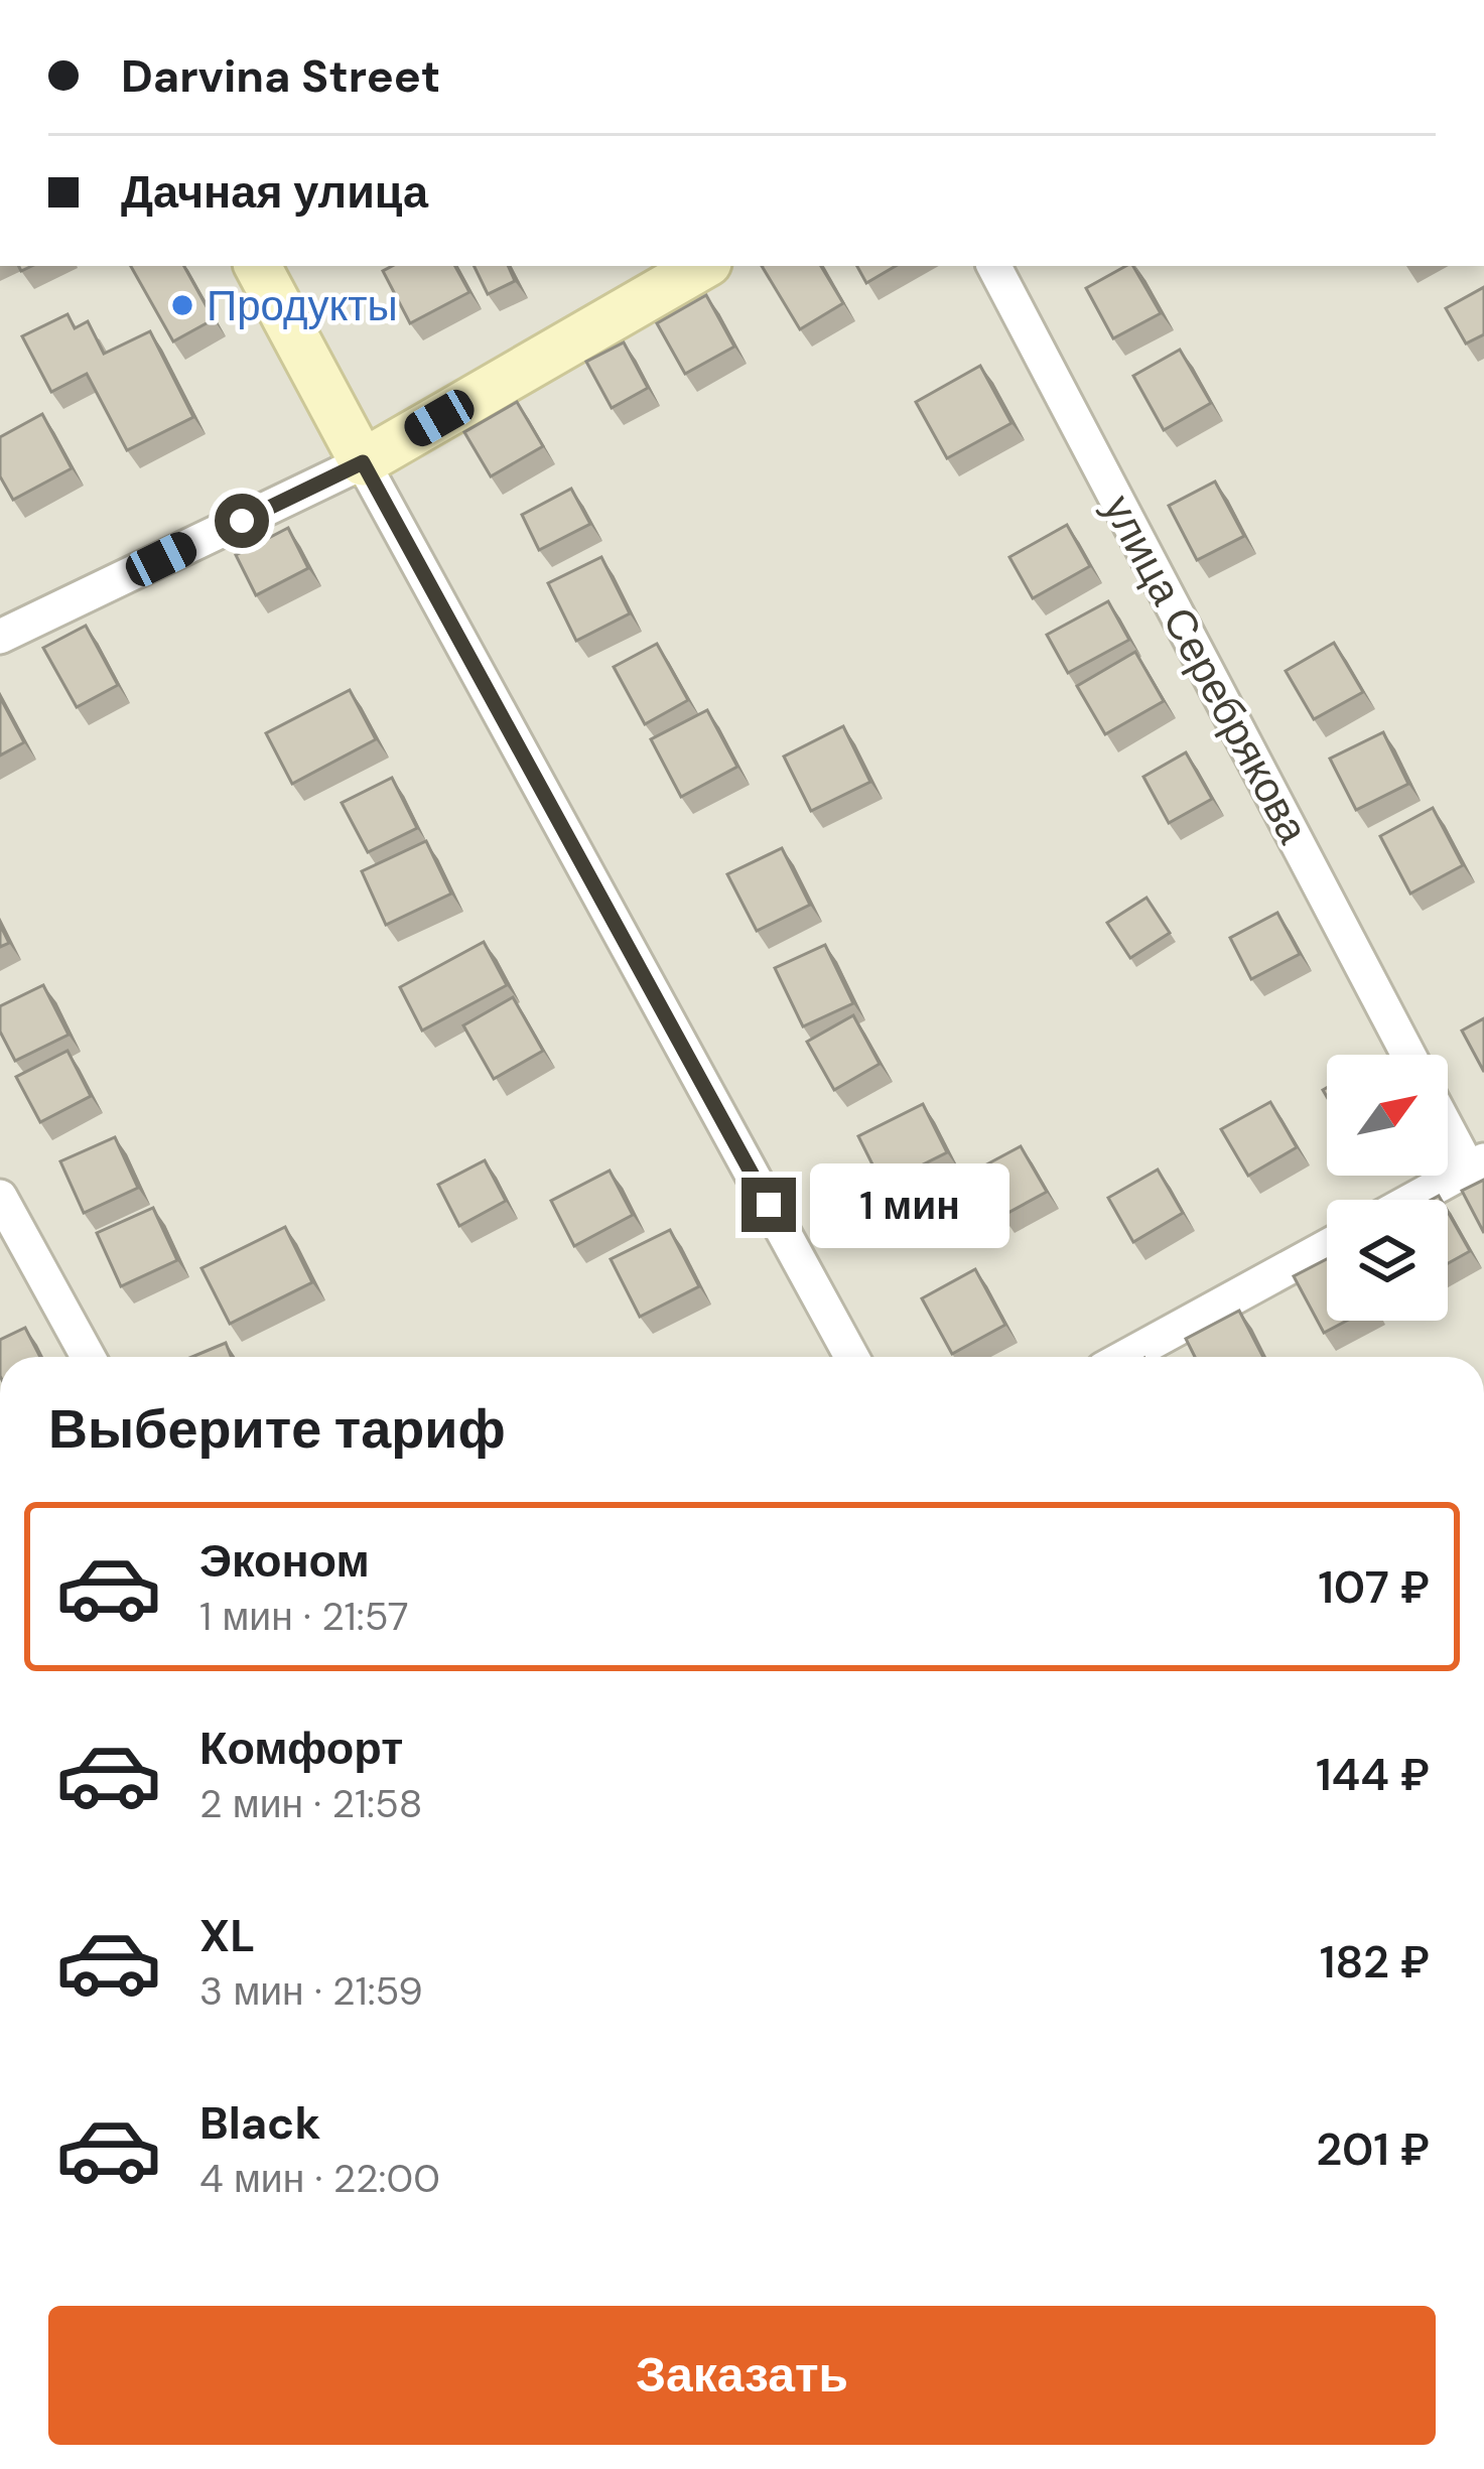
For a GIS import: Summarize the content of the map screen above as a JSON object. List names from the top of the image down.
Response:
{
  "streets": {
    "street": ["улица Серебрякова"]
  },
  "places": ["Продукты"],
  "north": "top right",
  "page": {
    "banner": ["Darvina Street", "Дачная улица"],
    "bubble": "1 мин",
    "heading": "Выберите тариф",
    "list": [
      {
        "name": "Эконом",
        "note": "1 мин · 21:57",
        "value": "107 ₽"
      },
      {
        "name": "Комфорт",
        "note": "2 мин · 21:58",
        "value": "144 ₽"
      },
      {
        "name": "XL",
        "note": "3 мин · 21:59",
        "value": "182 ₽"
      },
      {
        "name": "Black",
        "note": "4 мин · 22:00",
        "value": "201 ₽"
      }
    ],
    "buttons": "Заказать"
  }
}
